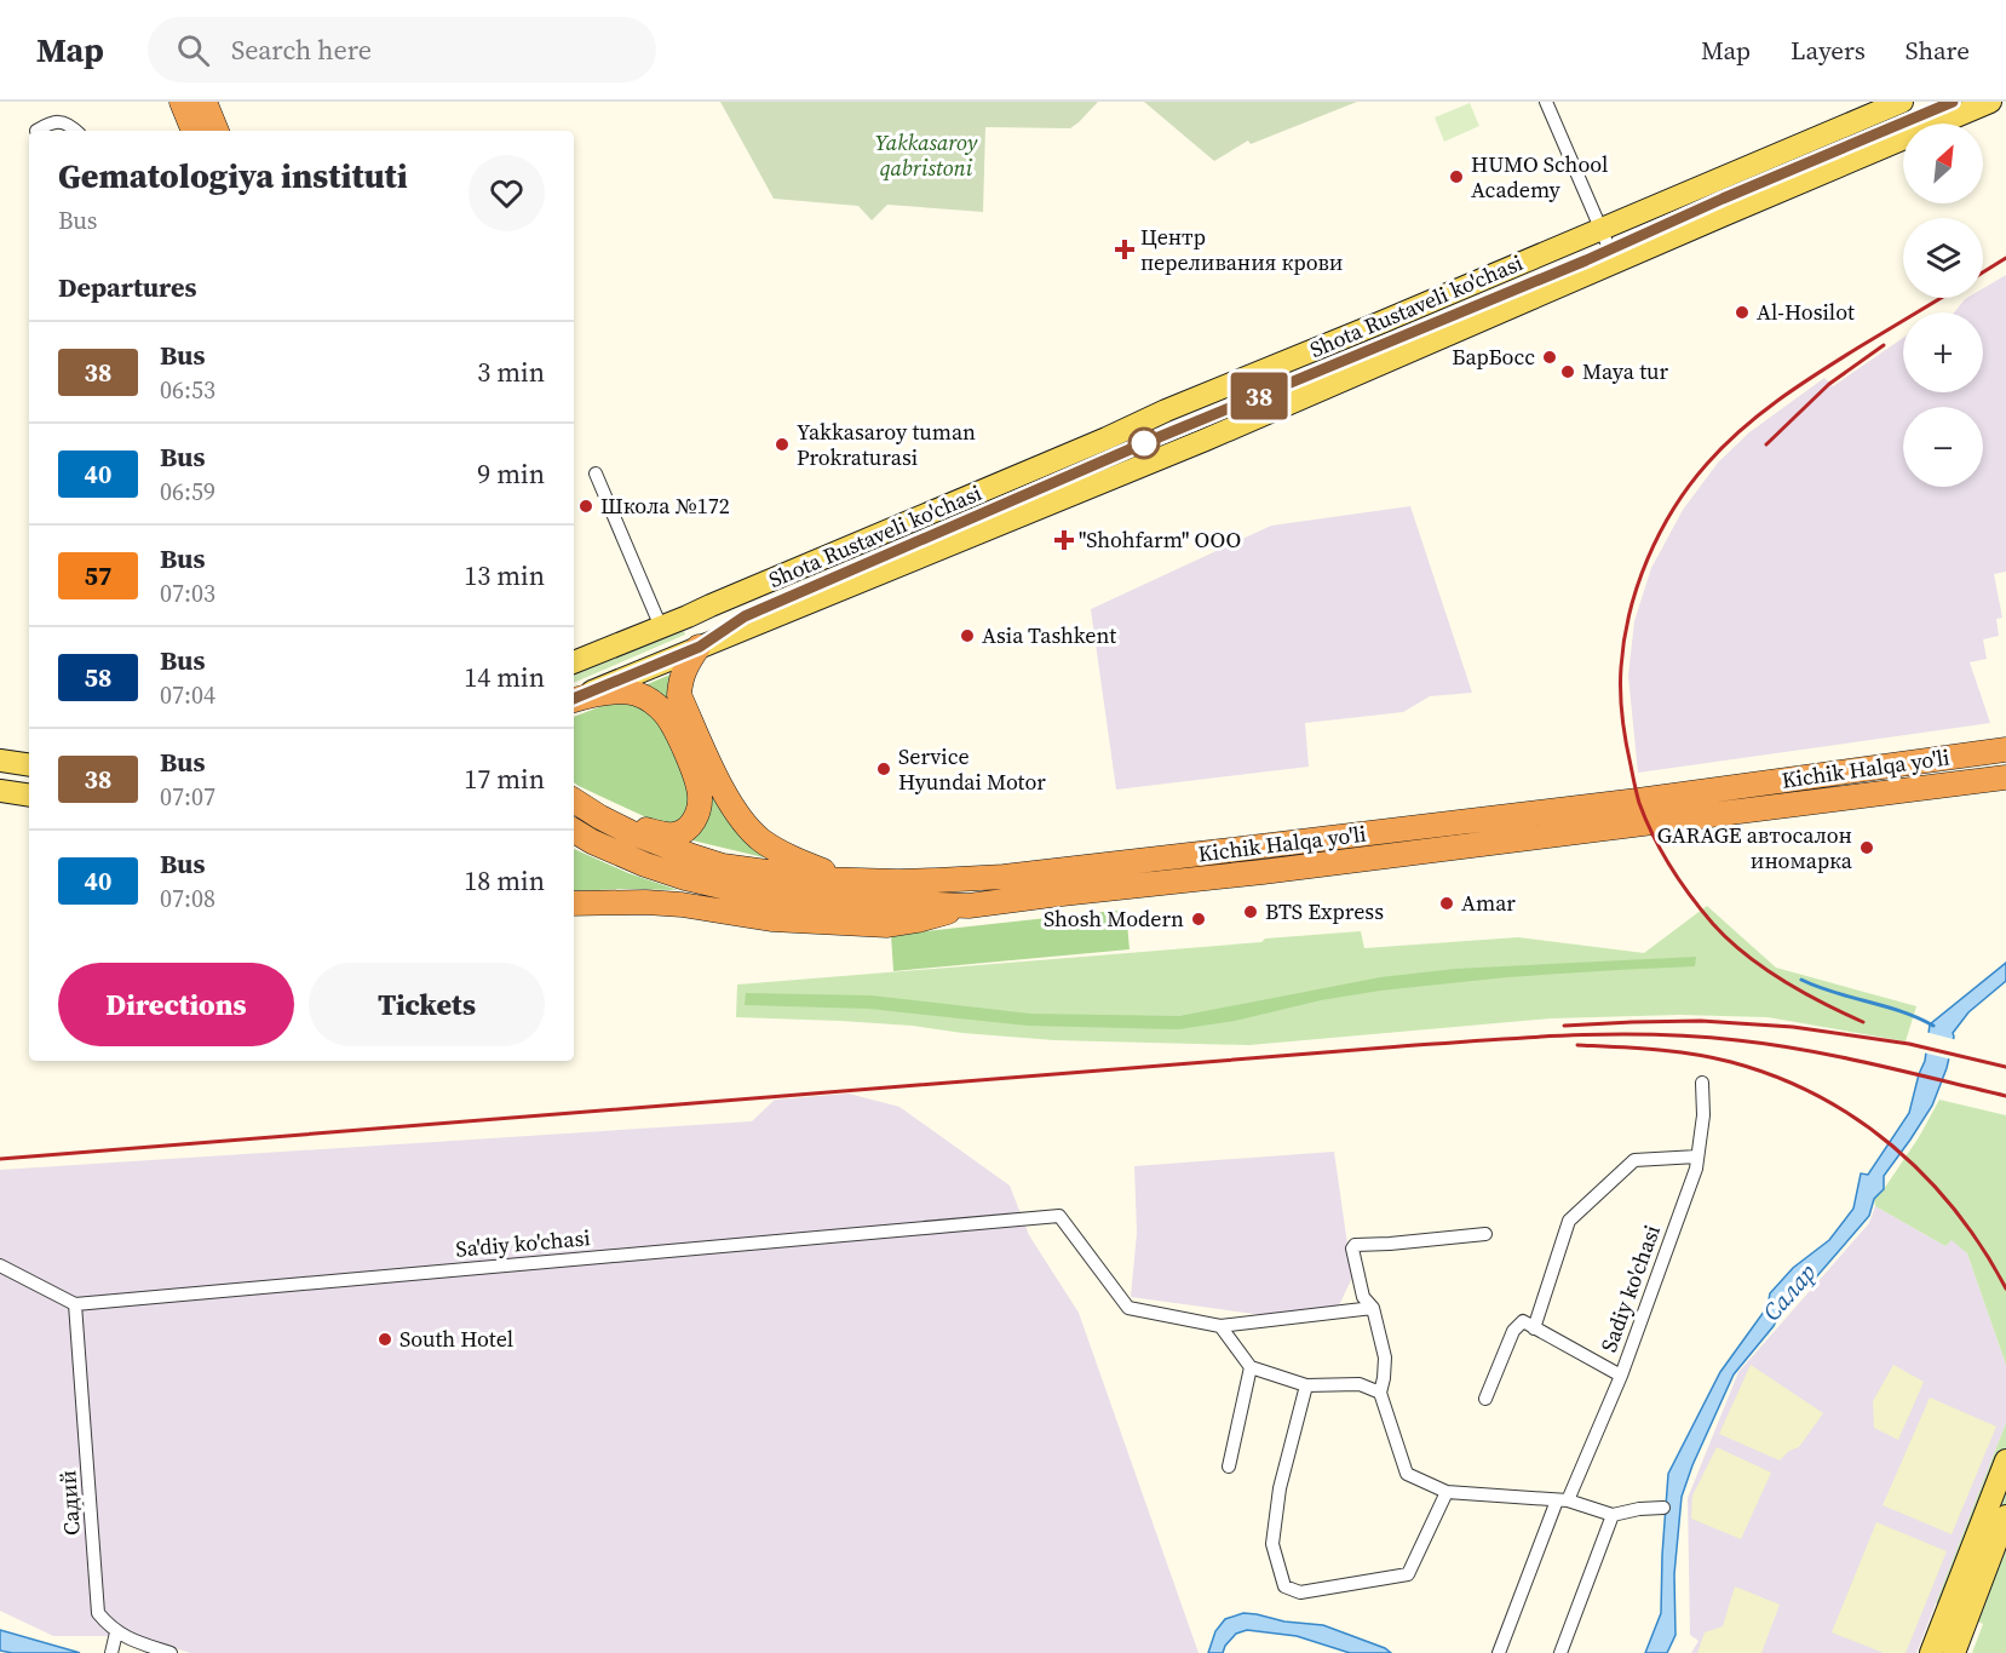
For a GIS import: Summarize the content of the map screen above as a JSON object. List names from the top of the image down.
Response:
{
  "streets": {
    "highway": ["Kichik Halqa yo'li"],
    "main road": ["Shota Rustaveli ko'chasi"],
    "street": ["Sa'diy ko'chasi", "Sadiy ko'chasi", "Садий"]
  },
  "crossings": [
    ["Sa'diy ko'chasi", "Садий"]
  ],
  "water": ["Салар"],
  "parks": ["Yakkasaroy qabristoni"],
  "places": {
    "other": [
      "HUMO School Academy",
      "Al-Hosilot",
      "БарБосс",
      "Maya tur",
      "Yakkasaroy tuman Prokraturasi",
      "Школа №172",
      "Asia Tashkent",
      "Service Hyundai Motor",
      "GARAGE автосалон иномарка",
      "Amar",
      "BTS Express",
      "Shosh Modern",
      "South Hotel"
    ],
    "health": ["Центр переливания крови", "\"Shohfarm\" OOO"]
  },
  "lines": ["bus line 38"],
  "north": "top right",
  "page": {
    "header": "Map",
    "search": "Search here",
    "nav": ["Map", "Layers", "Share"],
    "on_map": "38",
    "map_buttons": ["+", "−"],
    "heading": [
      ["Gematologiya instituti", "Bus"],
      "Departures"
    ],
    "list": [
      {
        "mark": "38",
        "name": "Bus",
        "note": "06:53",
        "value": "3 min"
      },
      {
        "mark": "40",
        "name": "Bus",
        "note": "06:59",
        "value": "9 min"
      },
      {
        "mark": "57",
        "name": "Bus",
        "note": "07:03",
        "value": "13 min"
      },
      {
        "mark": "58",
        "name": "Bus",
        "note": "07:04",
        "value": "14 min"
      },
      {
        "mark": "38",
        "name": "Bus",
        "note": "07:07",
        "value": "17 min"
      },
      {
        "mark": "40",
        "name": "Bus",
        "note": "07:08",
        "value": "18 min"
      }
    ],
    "buttons": ["Directions", "Tickets"]
  }
}
